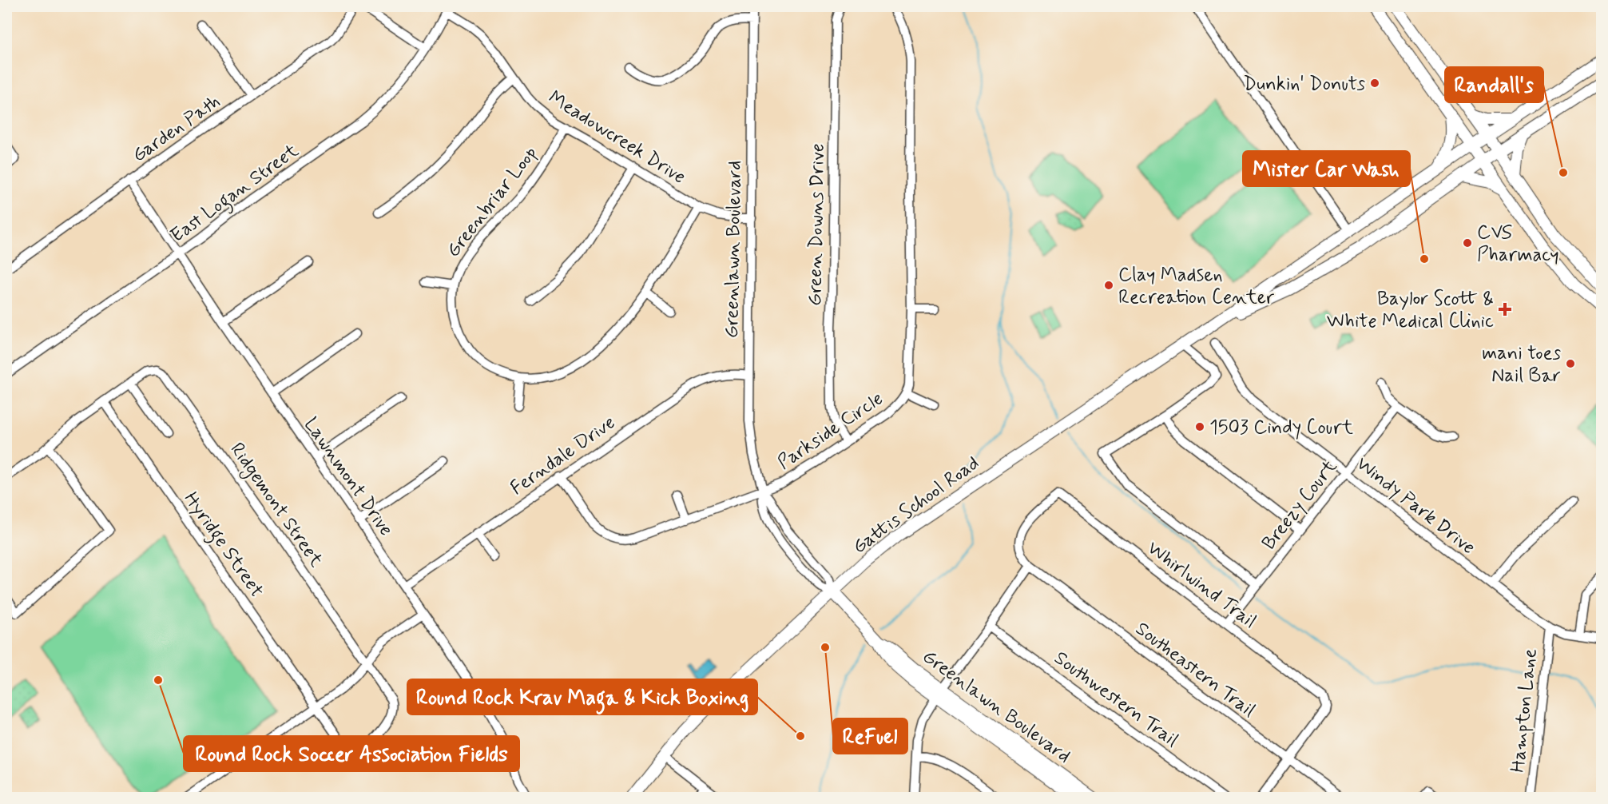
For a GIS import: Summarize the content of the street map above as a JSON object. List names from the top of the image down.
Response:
{
  "streets": {
    "main road": ["Greenlawn Boulevard", "Gattis School Road"],
    "street": [
      "Garden Path",
      "Meadowcreek Drive",
      "East Logan Street",
      "Greenbriar Loop",
      "Green Downs Drive",
      "Parkside Circle",
      "Ferndale Drive",
      "Lawnmont Drive",
      "Ridgemont Street",
      "Breezy Court",
      "Windy Park Drive",
      "Hyridge Street",
      "Whirlwind Trail",
      "Southeastern Trail",
      "Southwestern Trail",
      "Hampton Lane"
    ]
  },
  "crossings": [
    ["Garden Path", "Lawnmont Drive"],
    ["Meadowcreek Drive", "East Logan Street"],
    ["Meadowcreek Drive", "Greenbriar Loop"],
    ["Meadowcreek Drive", "Greenlawn Boulevard"],
    ["East Logan Street", "Lawnmont Drive"],
    ["Green Downs Drive", "Parkside Circle"],
    ["Greenlawn Boulevard", "Parkside Circle"],
    ["Greenlawn Boulevard", "Ferndale Drive"],
    ["Greenlawn Boulevard", "Gattis School Road"],
    ["Parkside Circle", "Ferndale Drive"],
    ["Ferndale Drive", "Lawnmont Drive"],
    ["Ridgemont Street", "Hyridge Street"],
    ["Breezy Court", "Windy Park Drive"],
    ["Breezy Court", "Whirlwind Trail"],
    ["Windy Park Drive", "Hampton Lane"],
    ["Whirlwind Trail", "Southeastern Trail"]
  ],
  "places": {
    "other": [
      "Dunkin' Donuts",
      "Randall's",
      "CVS Pharmacy",
      "Mister Car Wash",
      "Clay Madsen Recreation Center",
      "mani toes Nail Bar",
      "1503 Cindy Court",
      "ReFuel",
      "Round Rock Soccer Association Fields",
      "Round Rock Krav Maga & Kick Boxing"
    ],
    "health": ["Baylor Scott & White Medical Clinic"]
  }
}
